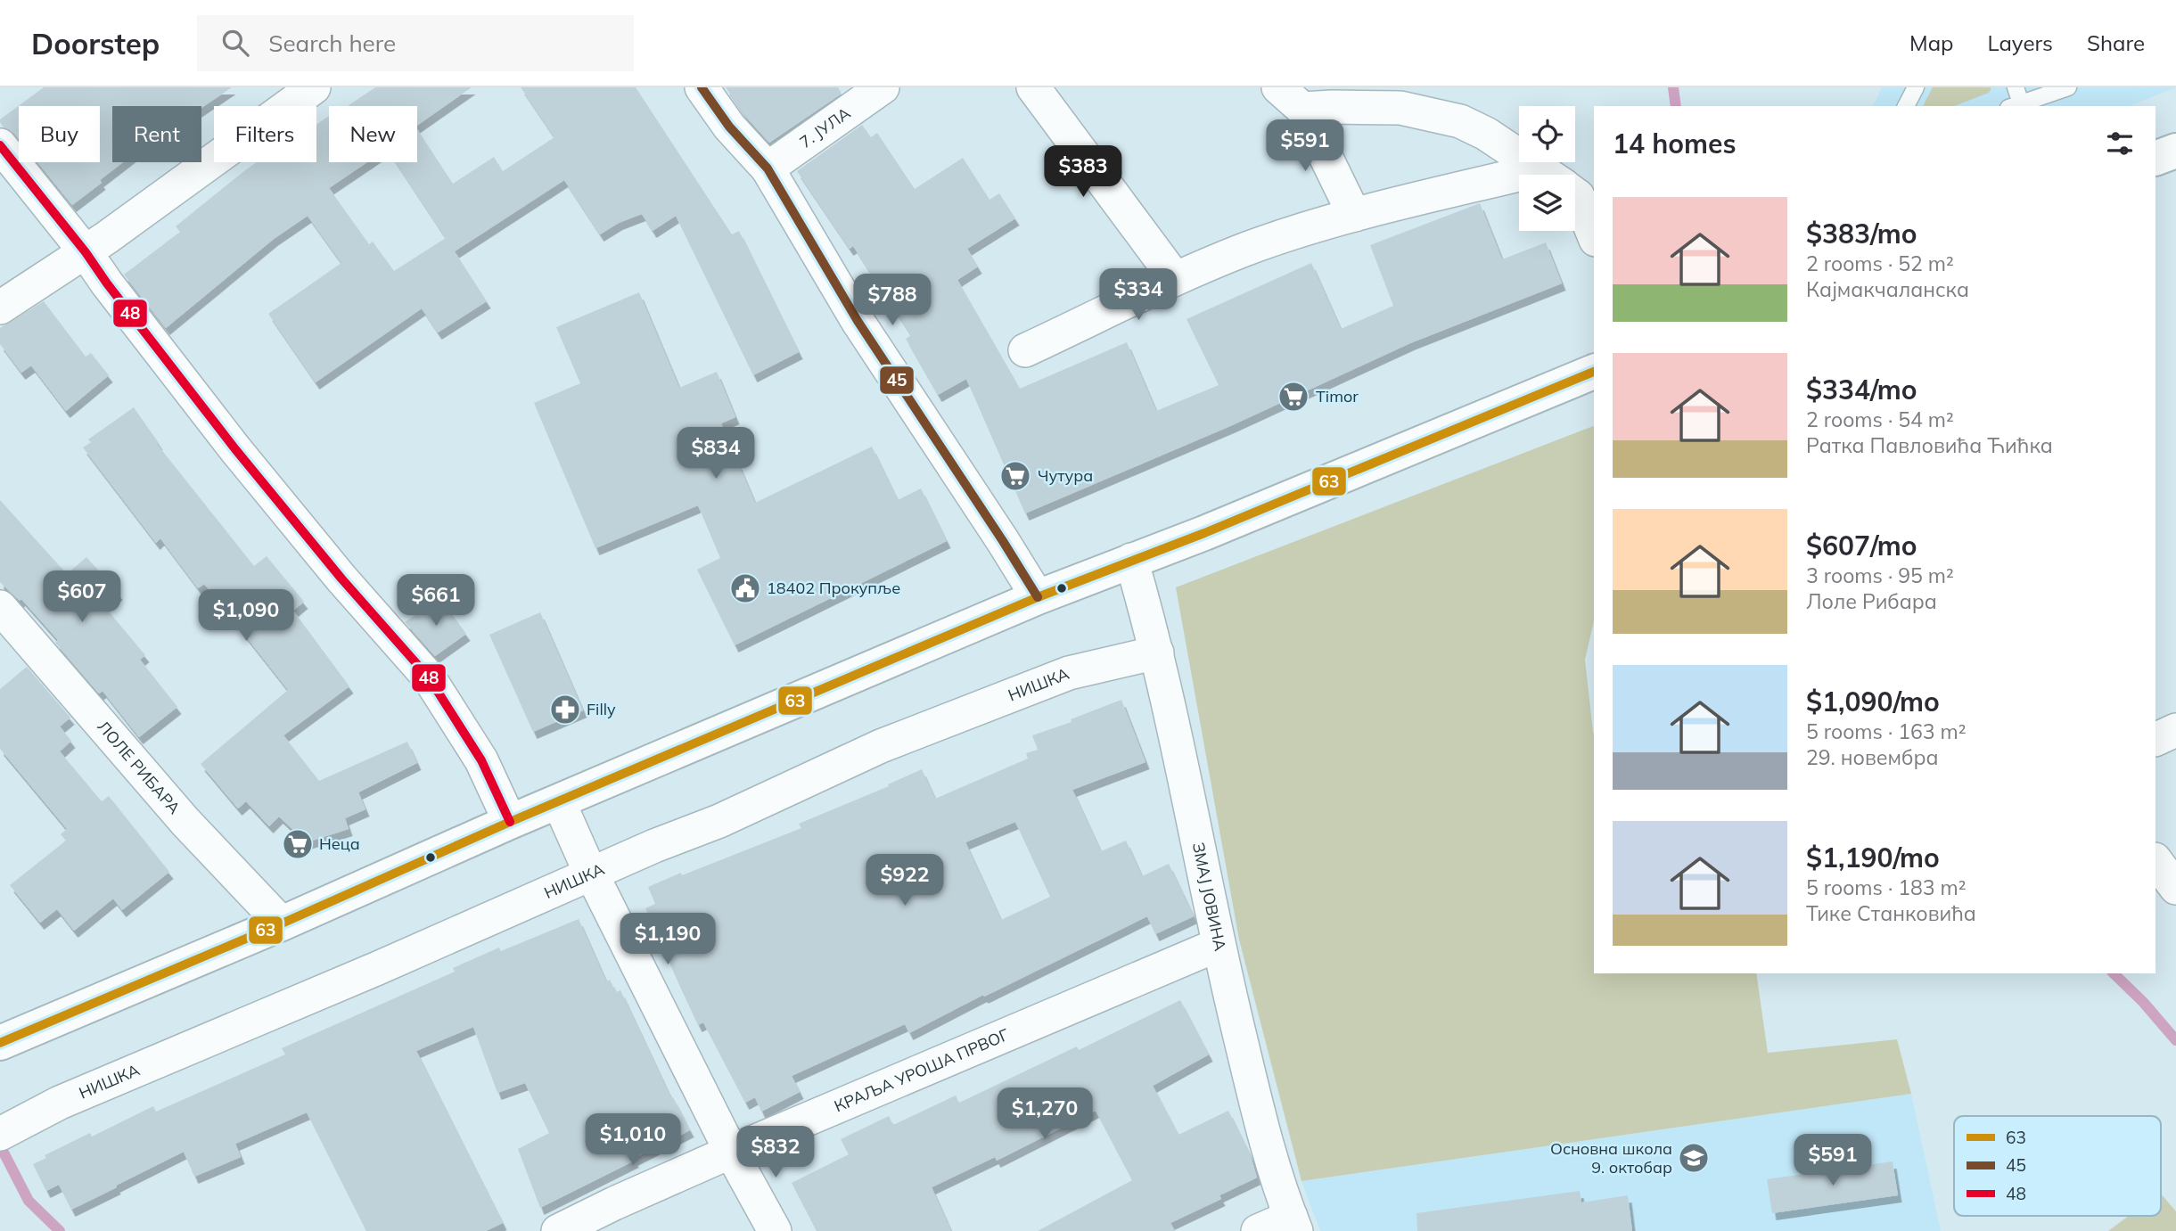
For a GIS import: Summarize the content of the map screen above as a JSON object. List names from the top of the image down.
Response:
{
  "streets": {
    "street": [
      "7. ЈУЛА",
      "НИШКА",
      "ЛОЛЕ РИБАРА",
      "ЗМАЈ ЈОВИНА",
      "КРАЉА УРОША ПРВОГ"
    ]
  },
  "crossings": [
    ["НИШКА", "ЗМАЈ ЈОВИНА"],
    ["ЗМАЈ ЈОВИНА", "КРАЉА УРОША ПРВОГ"]
  ],
  "places": {
    "supermarket": ["Timor", "Чутура", "Неца"],
    "public building": ["18402 Прокупље"],
    "pharmacy": ["Filly"],
    "school or university": ["Основна школа 9. октобар"]
  },
  "lines": ["transit line 45", "transit line 48", "transit line 63"],
  "legend": ["63", "45", "48"],
  "page": {
    "header": "Doorstep",
    "search": "Search here",
    "nav": ["Map", "Layers", "Share"],
    "chip": [
      "Buy",
      "Rent",
      "Filters",
      "New"
    ],
    "heading": "14 homes",
    "price": [
      "$591",
      "$383",
      "$334",
      "$788",
      "$834",
      "$607",
      "$661",
      "$1,090",
      "$922",
      "$1,190",
      "$1,270",
      "$1,010",
      "$832",
      "$591"
    ],
    "list": [
      {
        "name": "$383/mo",
        "note": "2 rooms · 52 m² · Кајмакчаланска"
      },
      {
        "name": "$334/mo",
        "note": "2 rooms · 54 m² · Ратка Павловића Ћићка"
      },
      {
        "name": "$607/mo",
        "note": "3 rooms · 95 m² · Лоле Рибара"
      },
      {
        "name": "$1,090/mo",
        "note": "5 rooms · 163 m² · 29. новембра"
      },
      {
        "name": "$1,190/mo",
        "note": "5 rooms · 183 m² · Тике Станковића"
      }
    ]
  }
}
